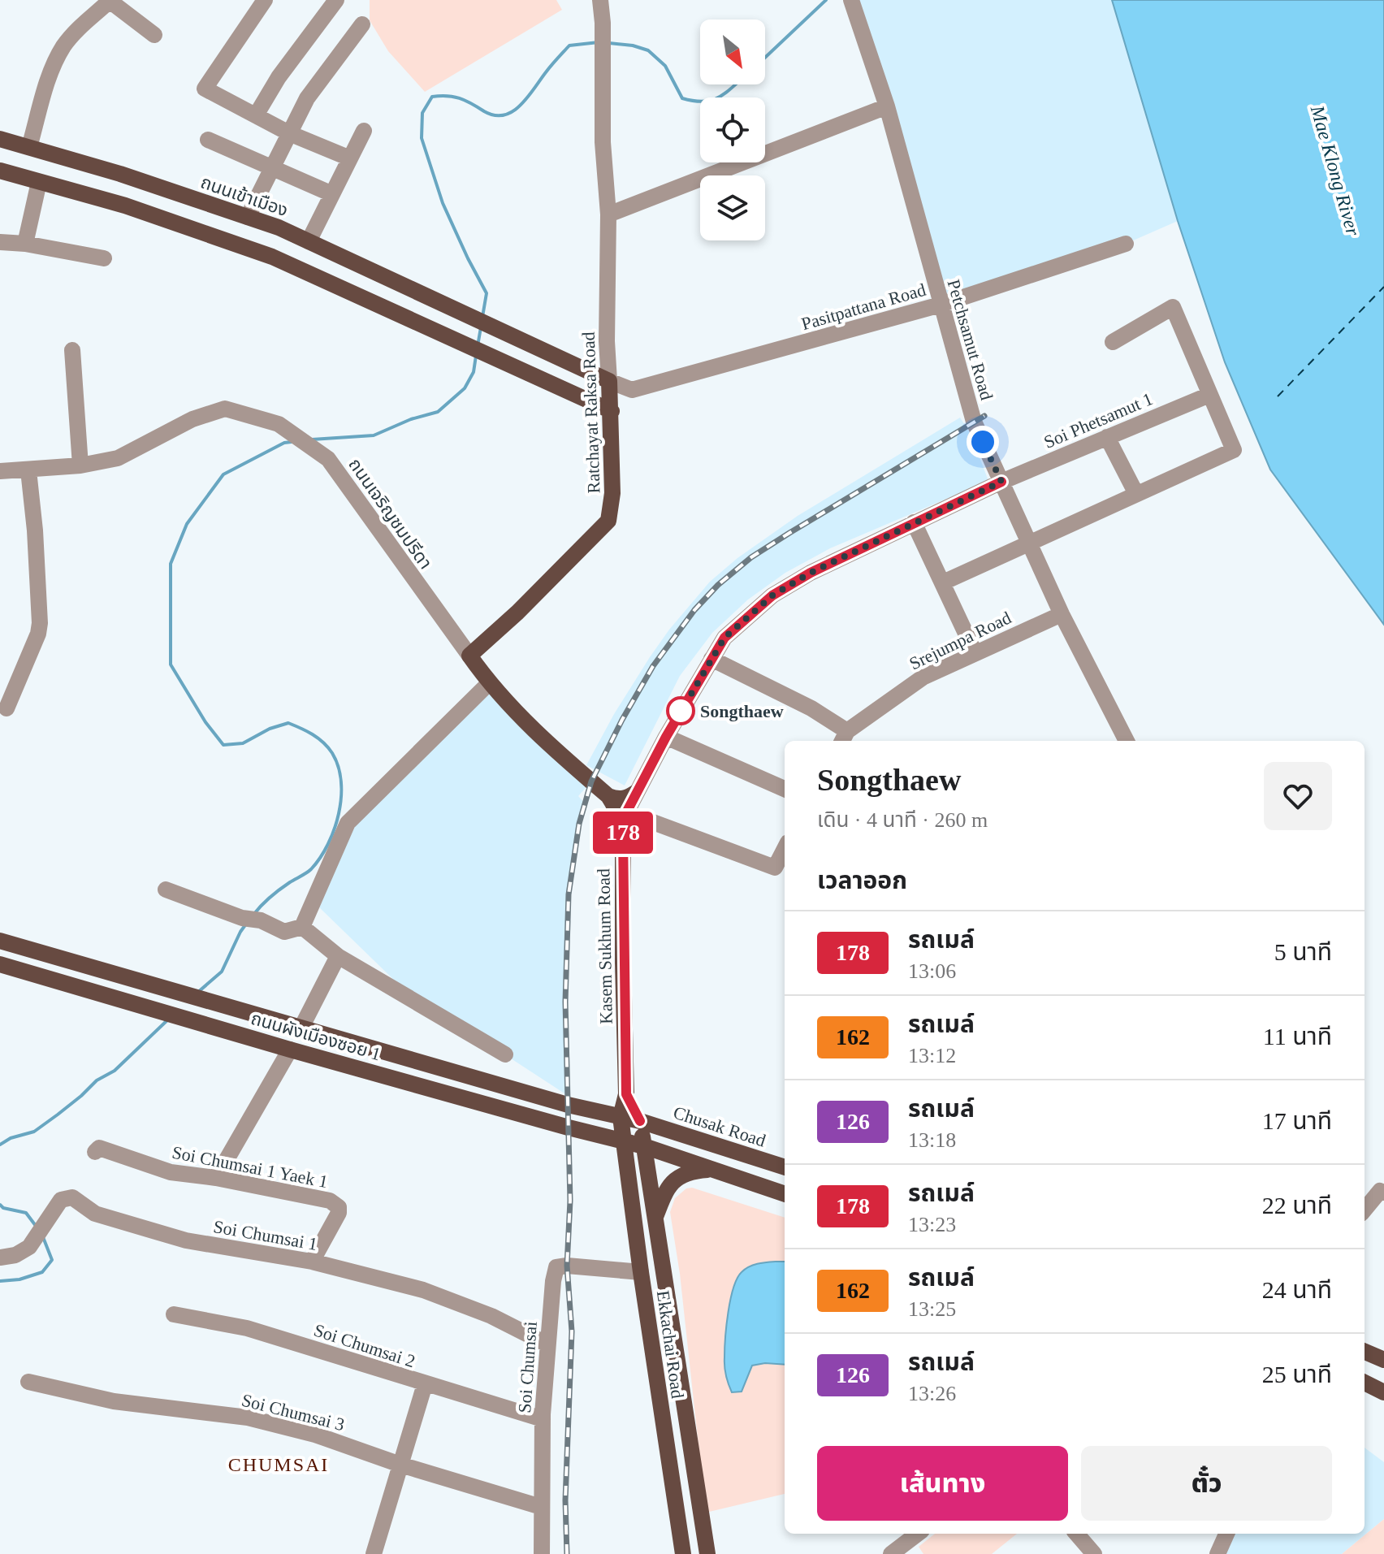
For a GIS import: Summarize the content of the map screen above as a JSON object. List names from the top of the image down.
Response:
{
  "streets": {
    "main road": [
      "ถนนเข้าเมือง",
      "Ratchayat Raksa Road",
      "Kasem Sukhum Road",
      "ถนนผังเมืองซอย 1",
      "Chusak Road",
      "Ekkachai Road"
    ],
    "street": [
      "Pasitpattana Road",
      "Petchsamut Road",
      "Soi Phetsamut 1",
      "ถนนเจริญชมปรีดา",
      "Srejumpa Road",
      "Soi Chumsai 1 Yaek 1",
      "Soi Chumsai 1",
      "Soi Chumsai 2",
      "Soi Chumsai",
      "Soi Chumsai 3"
    ]
  },
  "crossings": [
    ["ถนนเข้าเมือง", "Pasitpattana Road"],
    ["ถนนเข้าเมือง", "Ratchayat Raksa Road"],
    ["Pasitpattana Road", "Petchsamut Road"],
    ["Pasitpattana Road", "Ratchayat Raksa Road"],
    ["Petchsamut Road", "Soi Phetsamut 1"],
    ["Petchsamut Road", "Srejumpa Road"],
    ["Ratchayat Raksa Road", "ถนนเจริญชมปรีดา"],
    ["Kasem Sukhum Road", "ถนนผังเมืองซอย 1"],
    ["Kasem Sukhum Road", "Chusak Road"],
    ["Kasem Sukhum Road", "Ekkachai Road"],
    ["ถนนผังเมืองซอย 1", "Chusak Road"],
    ["ถนนผังเมืองซอย 1", "Ekkachai Road"],
    ["Chusak Road", "Ekkachai Road"],
    ["Soi Chumsai 1 Yaek 1", "Soi Chumsai 1"],
    ["Soi Chumsai 1", "Soi Chumsai"],
    ["Ekkachai Road", "Soi Chumsai"],
    ["Soi Chumsai 2", "Soi Chumsai"],
    ["Soi Chumsai", "Soi Chumsai 3"]
  ],
  "districts": ["CHUMSAI"],
  "water": ["Mae Klong River"],
  "places": ["Songthaew"],
  "lines": ["bus line 178"],
  "north": "bottom right",
  "page": {
    "on_map": "178",
    "heading": [
      ["Songthaew", "เดิน · 4 นาที · 260 m"],
      "เวลาออก"
    ],
    "list": [
      {
        "mark": "178",
        "name": "รถเมล์",
        "note": "13:06",
        "value": "5 นาที"
      },
      {
        "mark": "162",
        "name": "รถเมล์",
        "note": "13:12",
        "value": "11 นาที"
      },
      {
        "mark": "126",
        "name": "รถเมล์",
        "note": "13:18",
        "value": "17 นาที"
      },
      {
        "mark": "178",
        "name": "รถเมล์",
        "note": "13:23",
        "value": "22 นาที"
      },
      {
        "mark": "162",
        "name": "รถเมล์",
        "note": "13:25",
        "value": "24 นาที"
      },
      {
        "mark": "126",
        "name": "รถเมล์",
        "note": "13:26",
        "value": "25 นาที"
      }
    ],
    "buttons": ["เส้นทาง", "ตั๋ว"]
  }
}
